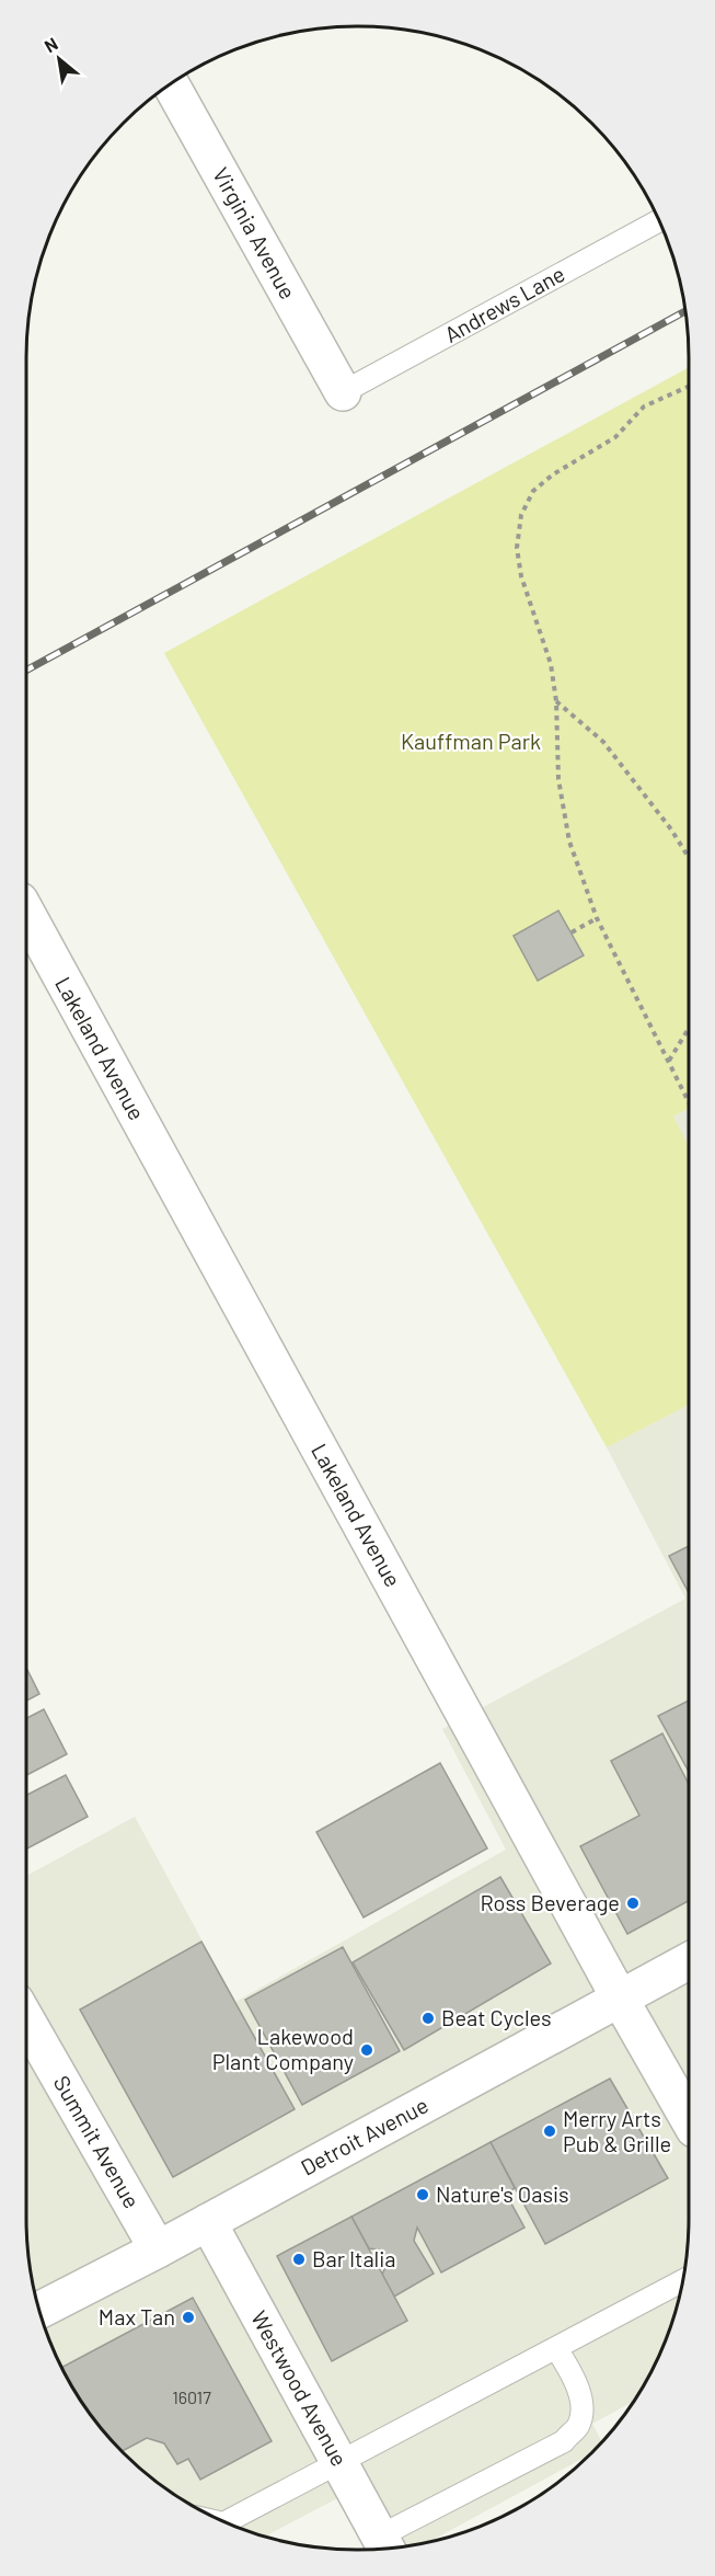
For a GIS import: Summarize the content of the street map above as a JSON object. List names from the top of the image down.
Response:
{
  "streets": {
    "street": [
      "Virginia Avenue",
      "Lakeland Avenue",
      "Detroit Avenue",
      "Summit Avenue",
      "Westwood Avenue"
    ],
    "lane": ["Andrews Lane"]
  },
  "crossings": [
    ["Virginia Avenue", "Andrews Lane"],
    ["Lakeland Avenue", "Detroit Avenue"],
    ["Detroit Avenue", "Summit Avenue"],
    ["Detroit Avenue", "Westwood Avenue"]
  ],
  "parks": ["Kauffman Park"],
  "places": [
    "Ross Beverage",
    "Beat Cycles",
    "Lakewood Plant Company",
    "Merry Arts Pub & Grille",
    "Nature's Oasis",
    "Bar Italia",
    "Max Tan"
  ],
  "house_numbers": ["16017"],
  "north": "top left"
}
